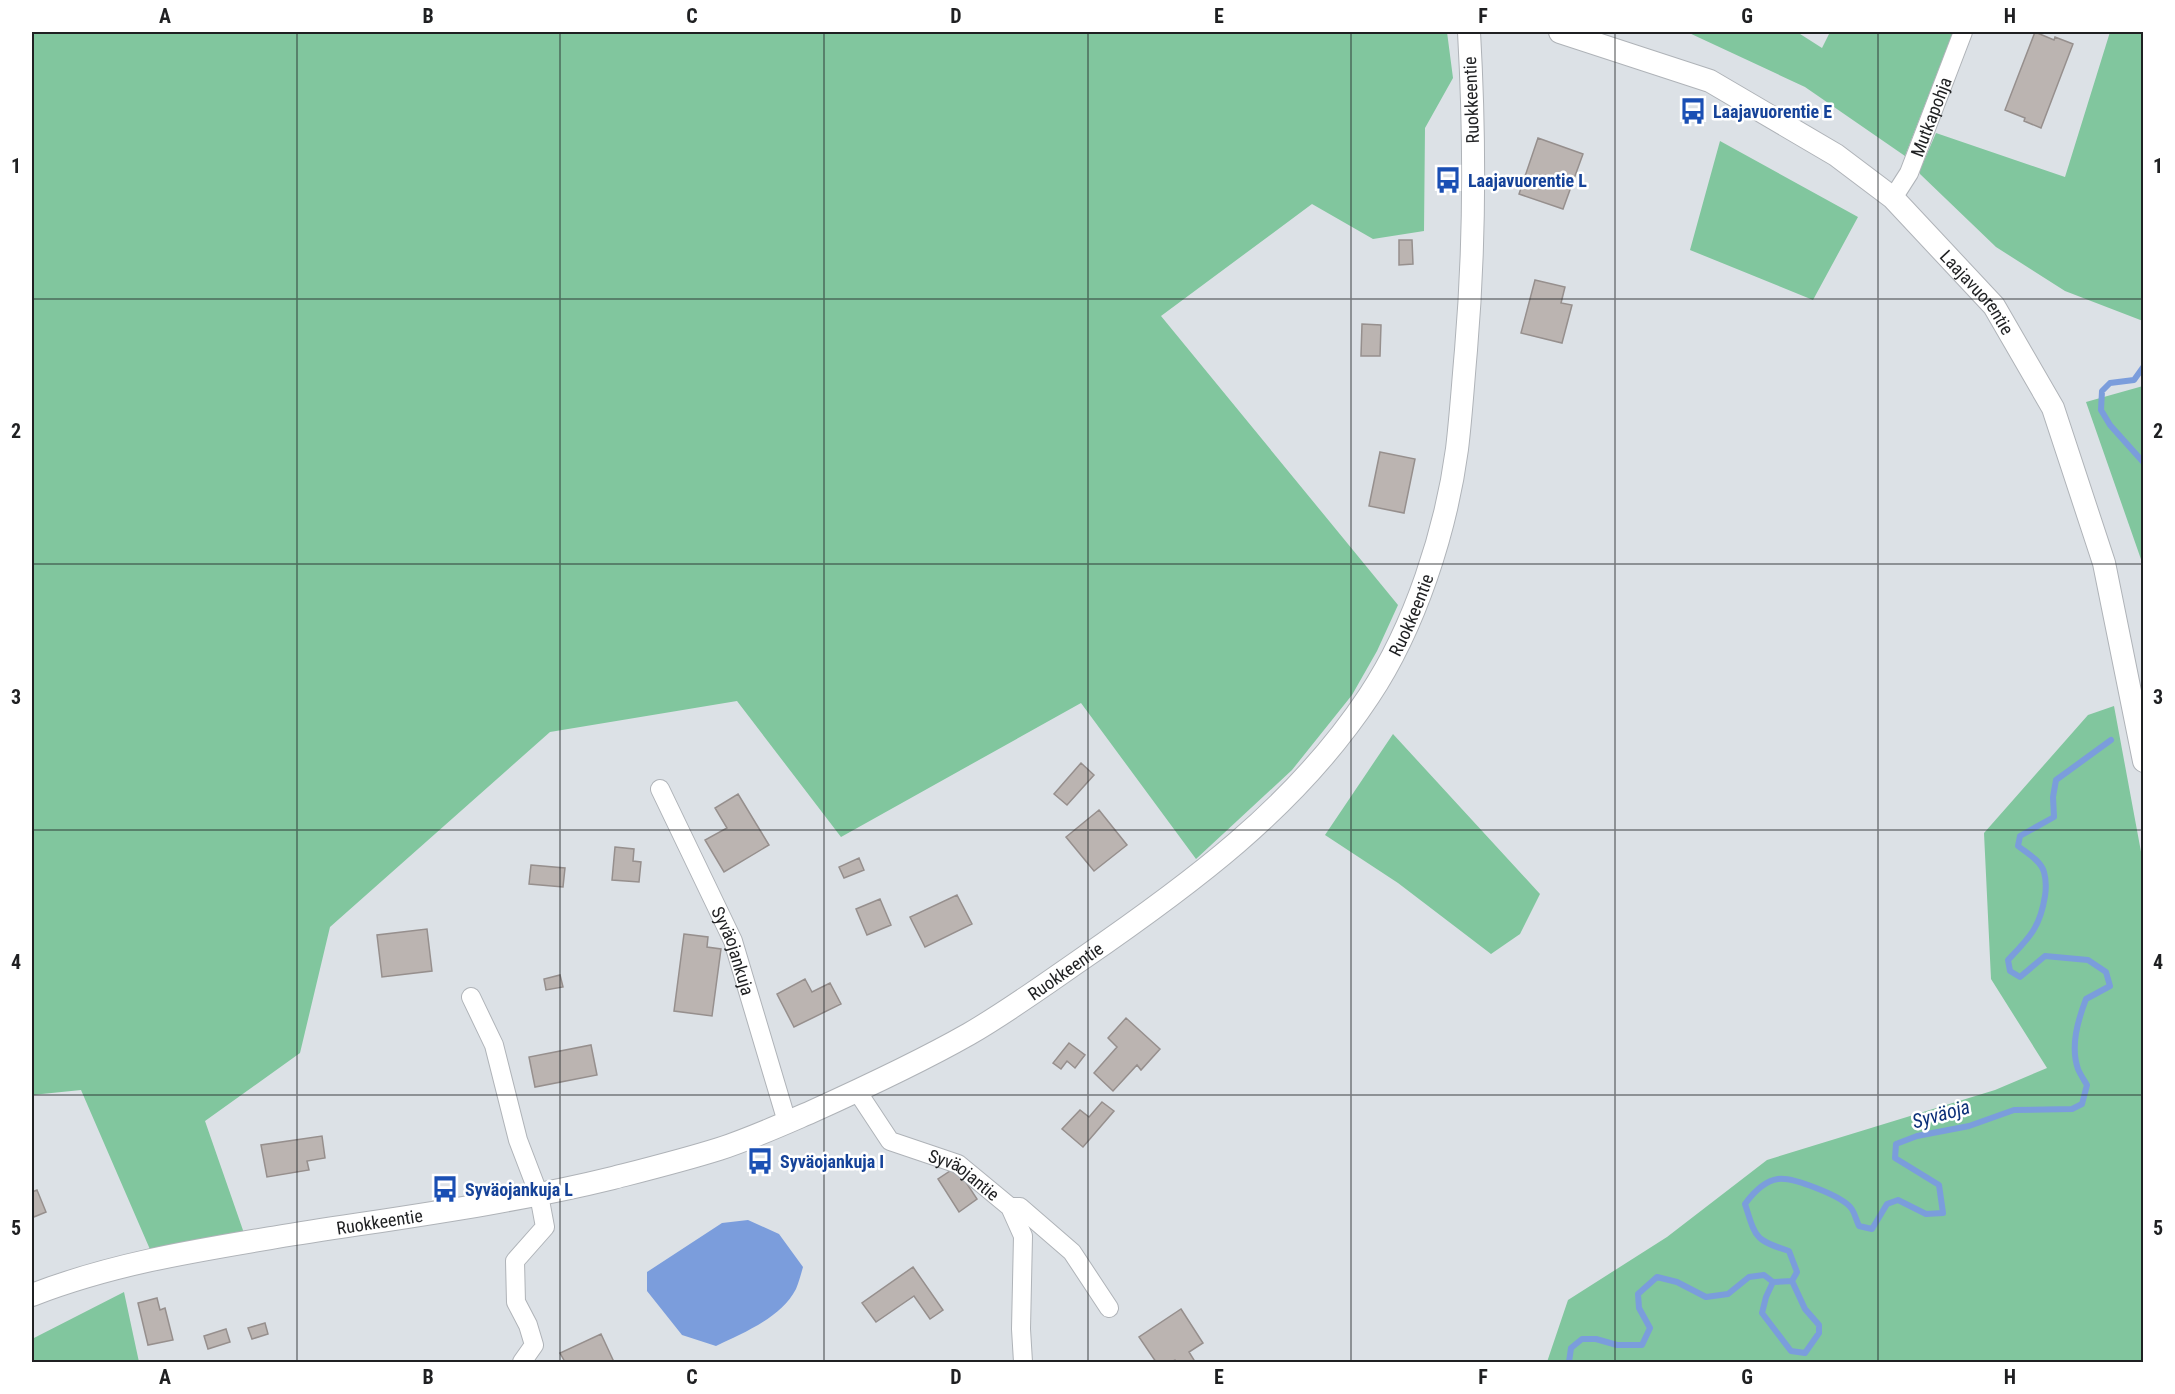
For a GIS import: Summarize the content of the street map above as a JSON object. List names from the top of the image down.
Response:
{
  "streets": {
    "street": [
      "Ruokkeentie",
      "Mutkapohja",
      "Laajavuorentie",
      "Syväojankuja",
      "Syväojantie"
    ]
  },
  "crossings": [
    ["Ruokkeentie", "Syväojankuja"],
    ["Ruokkeentie", "Syväojantie"],
    ["Mutkapohja", "Laajavuorentie"]
  ],
  "water": ["Syväoja"],
  "places": {
    "bus stop": [
      "Laajavuorentie E",
      "Laajavuorentie L",
      "Syväojankuja I",
      "Syväojankuja L"
    ]
  },
  "grid": {
    "columns": [
      "A",
      "B",
      "C",
      "D",
      "E",
      "F",
      "G",
      "H"
    ],
    "rows": [
      "1",
      "2",
      "3",
      "4",
      "5"
    ]
  }
}
